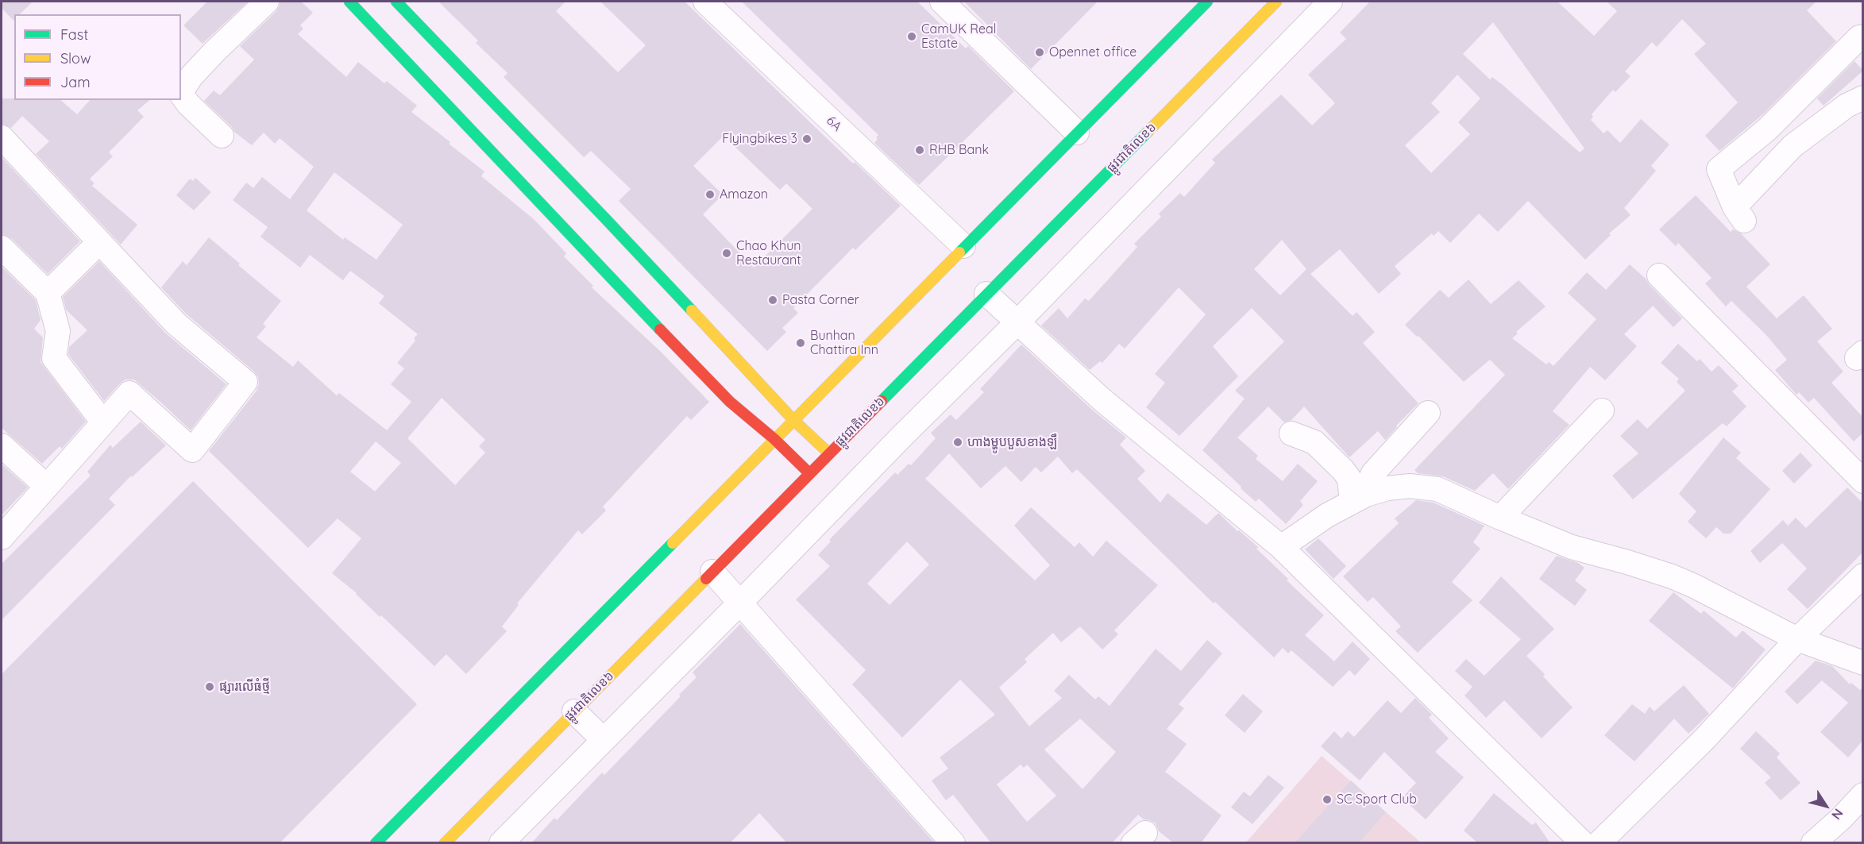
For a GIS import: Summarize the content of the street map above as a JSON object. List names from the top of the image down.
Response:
{
  "streets": {
    "main road": ["ផ្លូវជាតិលេខ៦"],
    "street": ["6A"]
  },
  "places": [
    "CamUK Real Estate",
    "Opennet office",
    "Flyingbikes 3",
    "RHB Bank",
    "Amazon",
    "Chao Khun Restaurant",
    "Pasta Corner",
    "Bunhan Chattira Inn",
    "ហាងម្ហូបបួសខាងឡឹ",
    "ផ្សារលើធំថ្មី",
    "SC Sport Club"
  ],
  "legend": ["Fast", "Slow", "Jam"],
  "north": "bottom right"
}
